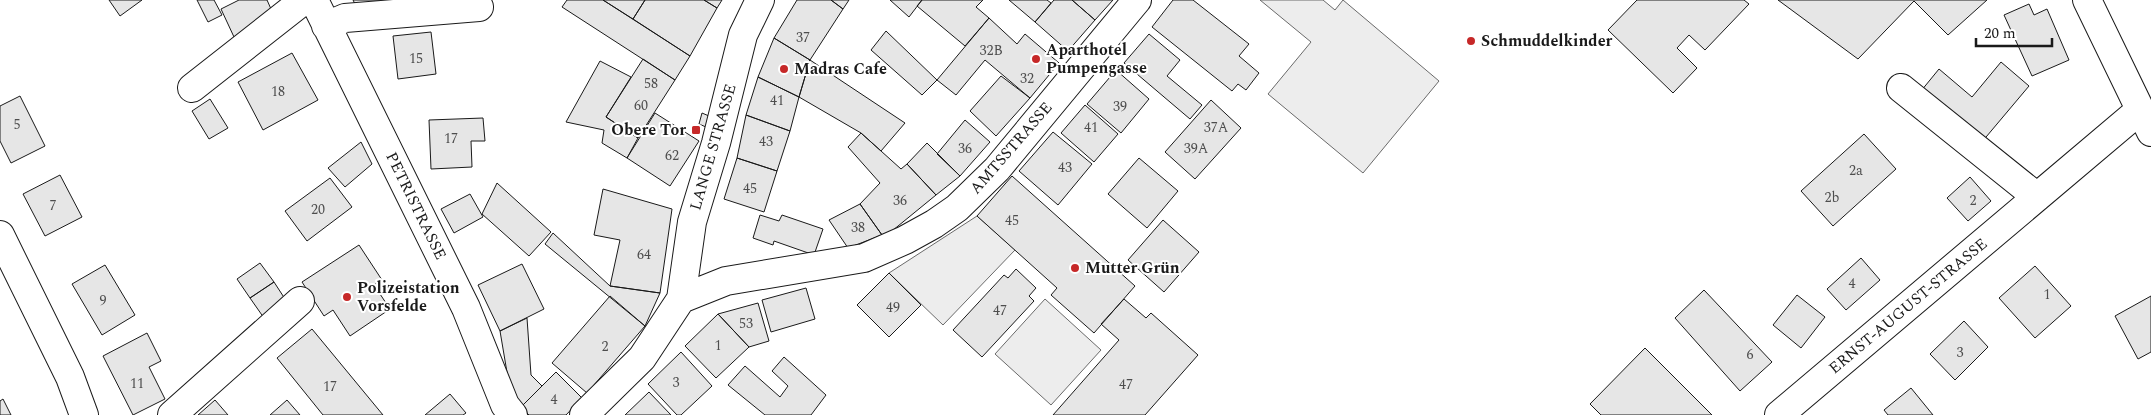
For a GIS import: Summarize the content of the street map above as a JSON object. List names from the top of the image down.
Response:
{
  "streets": {
    "street": [
      "LANGE STRASSE",
      "AMTSSTRASSE",
      "PETRISTRASSE",
      "ERNST-AUGUST-STRASSE"
    ]
  },
  "crossings": [
    ["LANGE STRASSE", "AMTSSTRASSE"]
  ],
  "places": {
    "other": [
      "Schmuddelkinder",
      "Aparthotel Pumpengasse",
      "Madras Cafe",
      "Mutter Grün",
      "Polizeistation Vorsfelde"
    ],
    "transit": ["Obere Tor"]
  },
  "house_numbers": [
    "37",
    "32B",
    "15",
    "32",
    "58",
    "18",
    "41",
    "60",
    "39",
    "5",
    "41",
    "37A",
    "17",
    "43",
    "36",
    "39A",
    "62",
    "43",
    "2a",
    "45",
    "2b",
    "36",
    "2",
    "7",
    "20",
    "45",
    "38",
    "64",
    "4",
    "1",
    "9",
    "49",
    "47",
    "53",
    "1",
    "2",
    "3",
    "6",
    "3",
    "11",
    "47",
    "17",
    "4"
  ],
  "scale_bar": "20 m"
}
